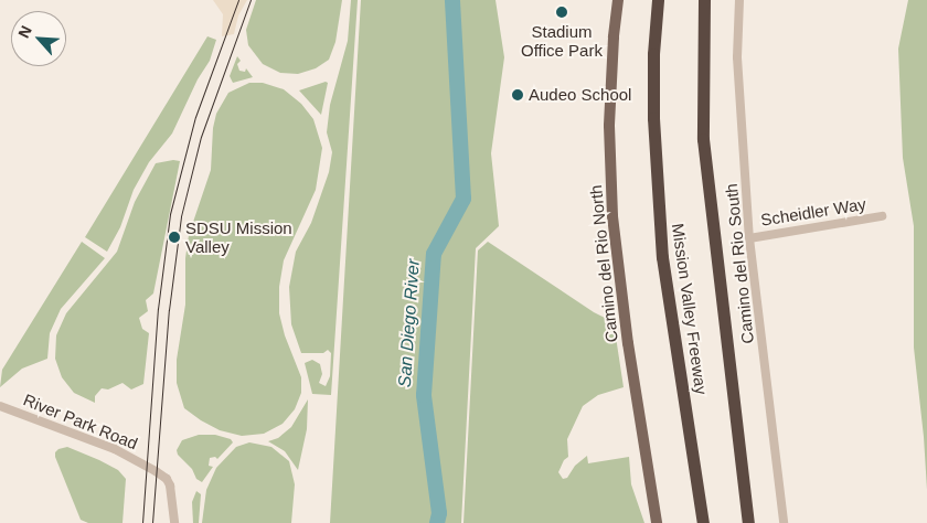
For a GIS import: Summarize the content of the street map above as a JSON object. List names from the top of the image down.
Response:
{
  "streets": {
    "highway": ["Mission Valley Freeway"],
    "main road": ["Camino del Rio North"],
    "street": ["Scheidler Way", "Camino del Rio South", "River Park Road"]
  },
  "crossings": [
    ["Scheidler Way", "Camino del Rio South"]
  ],
  "water": ["San Diego River"],
  "places": ["Stadium Office Park", "Audeo School", "SDSU Mission Valley"],
  "north": "top left"
}
